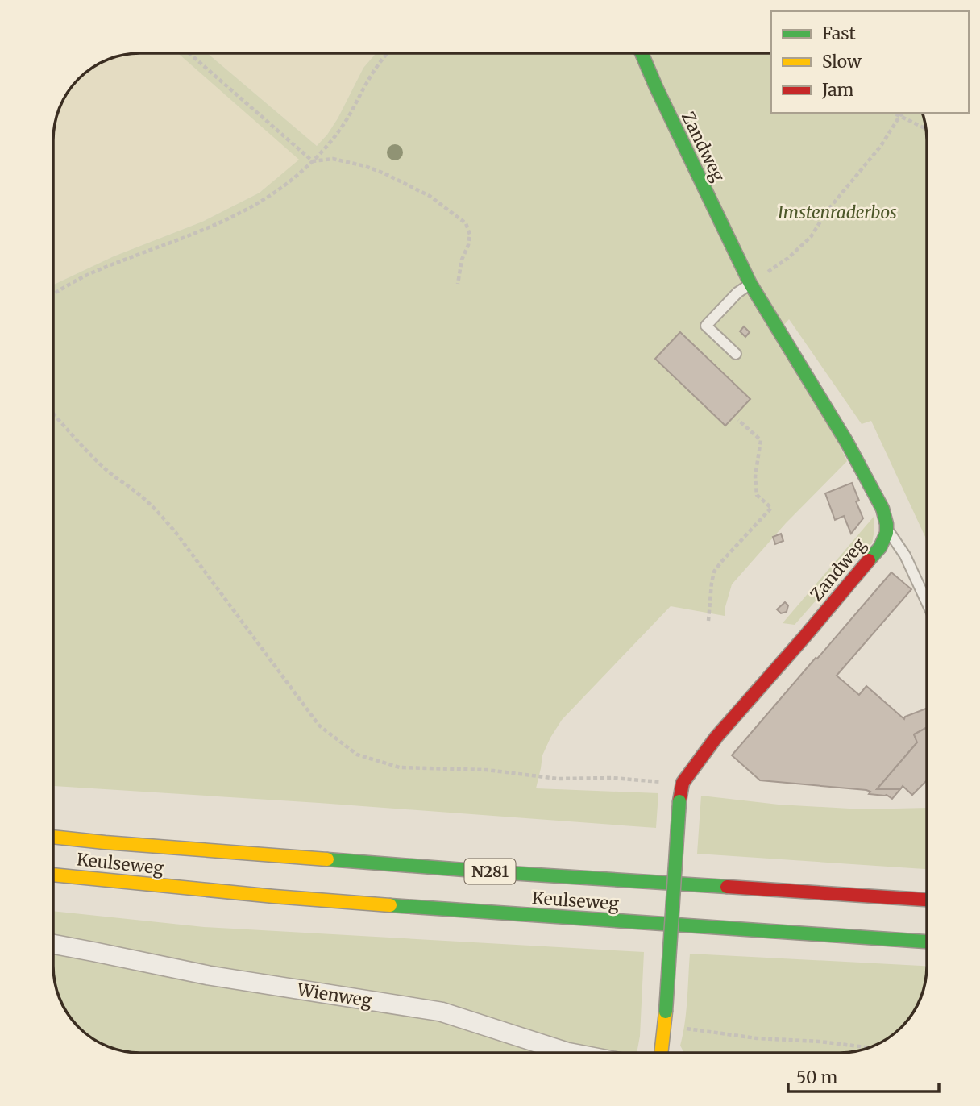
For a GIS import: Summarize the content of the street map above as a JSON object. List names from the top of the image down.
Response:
{
  "streets": {
    "main road": ["Zandweg", "Keulseweg", "N281"],
    "street": ["Wienweg"]
  },
  "parks": ["Imstenraderbos"],
  "legend": ["Fast", "Slow", "Jam"],
  "scale_bar": "50 m"
}
